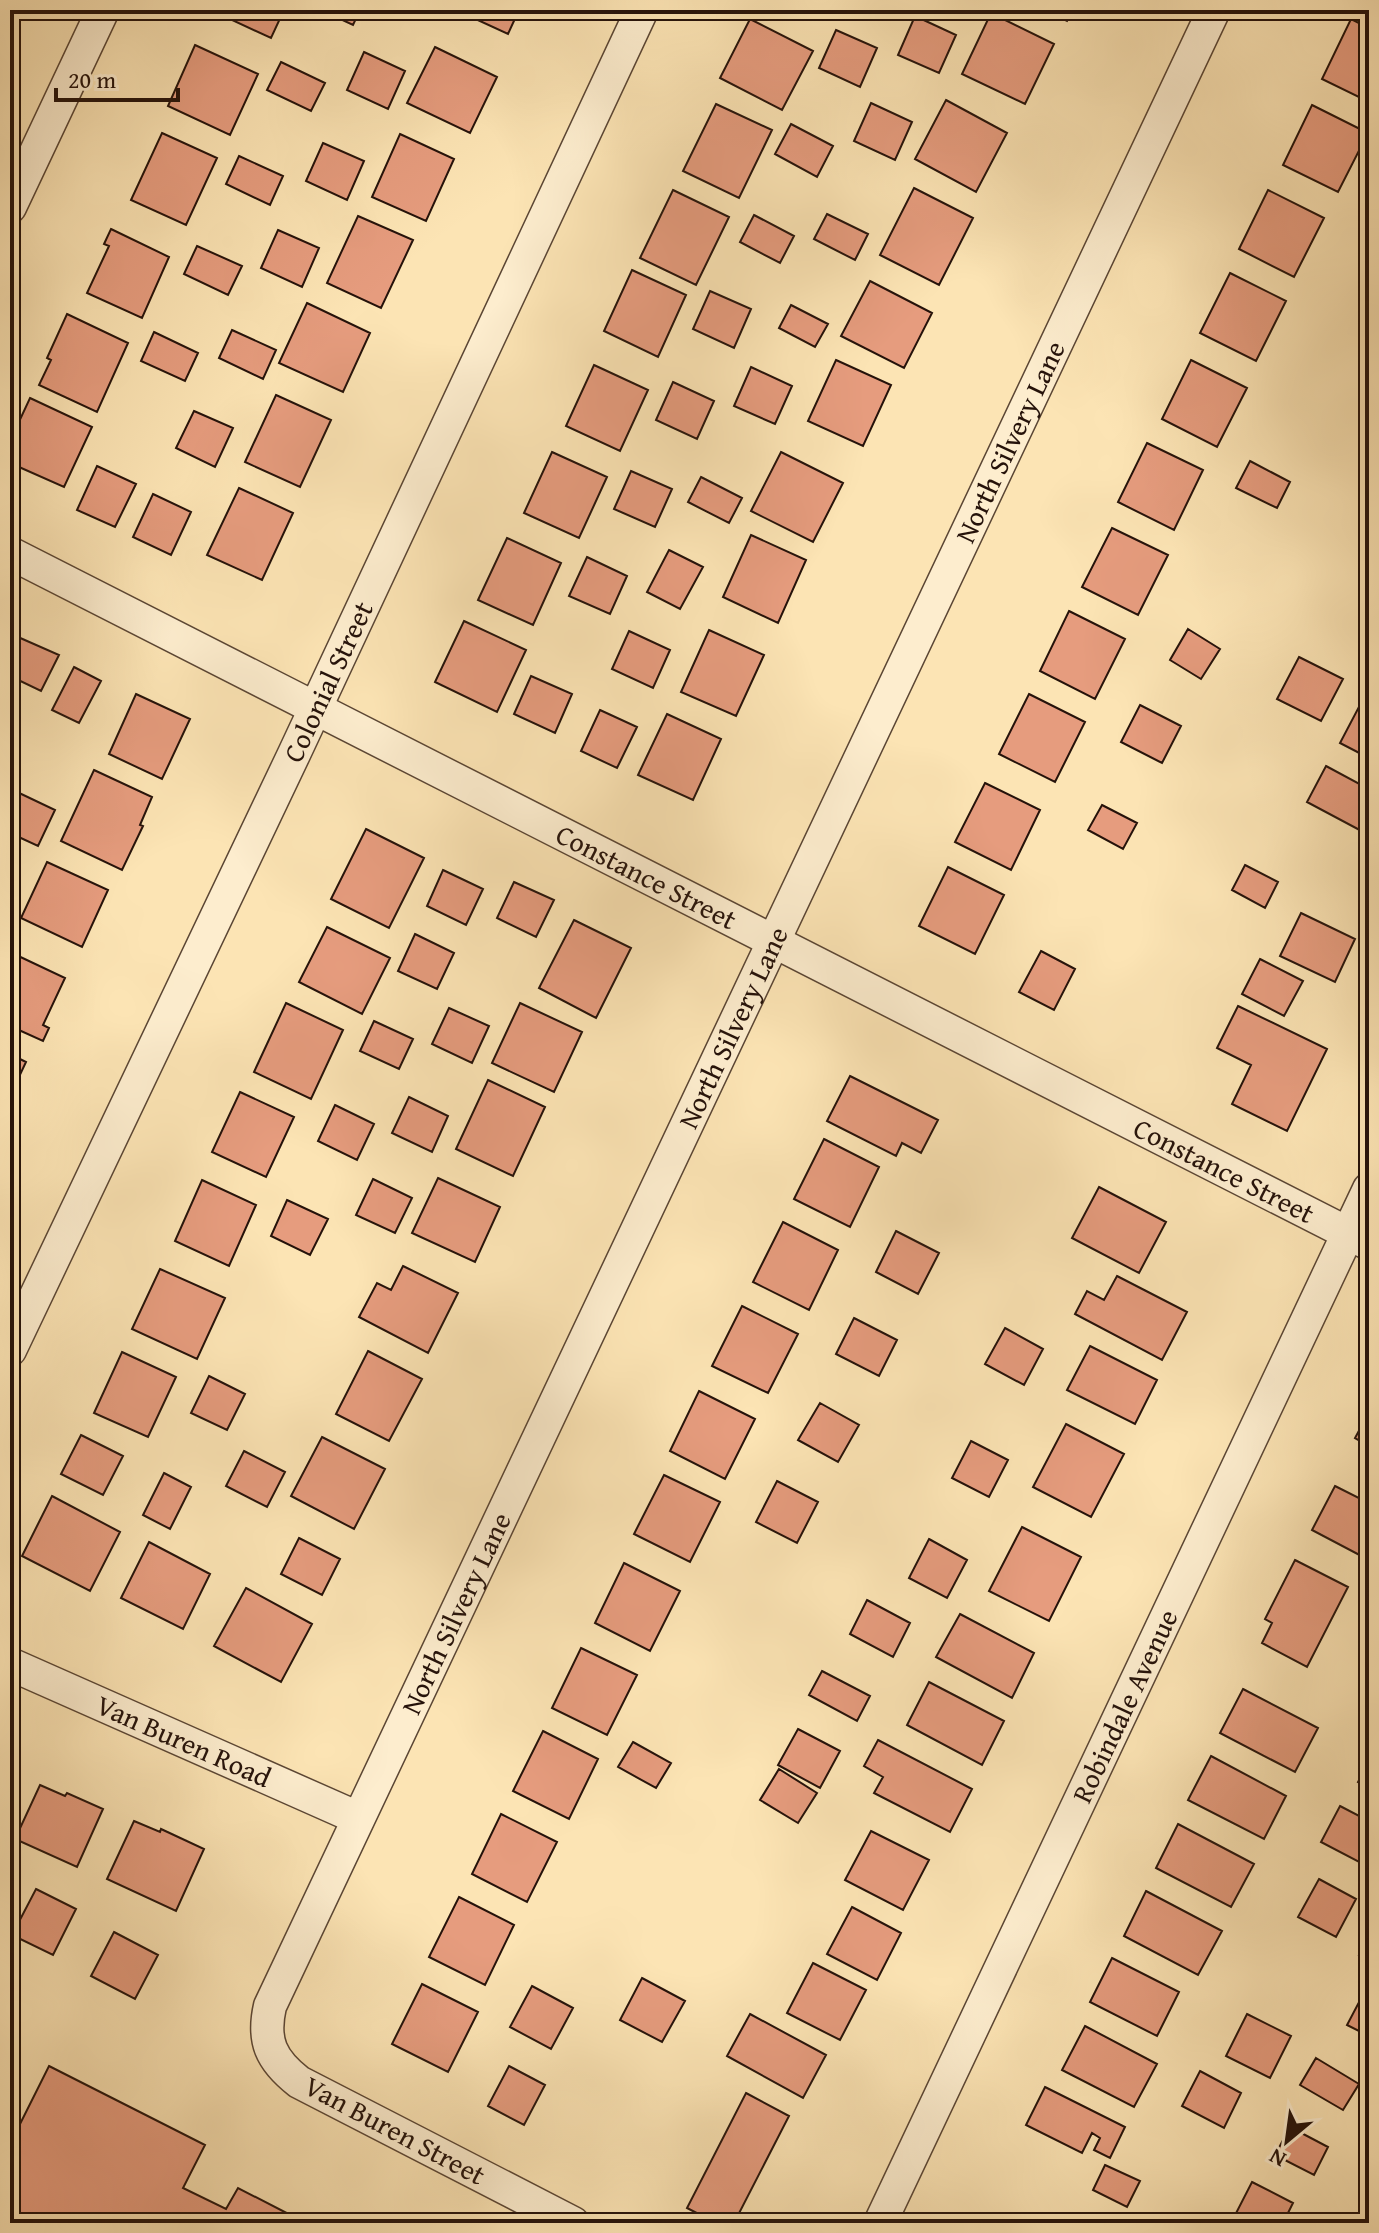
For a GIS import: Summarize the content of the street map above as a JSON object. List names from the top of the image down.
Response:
{
  "streets": {
    "street": [
      "North Silvery Lane",
      "Colonial Street",
      "Constance Street",
      "Robindale Avenue",
      "Van Buren Road",
      "Van Buren Street"
    ]
  },
  "crossings": [
    ["North Silvery Lane", "Constance Street"],
    ["North Silvery Lane", "Van Buren Road"],
    ["North Silvery Lane", "Van Buren Street"],
    ["Colonial Street", "Constance Street"],
    ["Constance Street", "Robindale Avenue"]
  ],
  "scale_bar": "20 m",
  "north": "bottom left"
}
